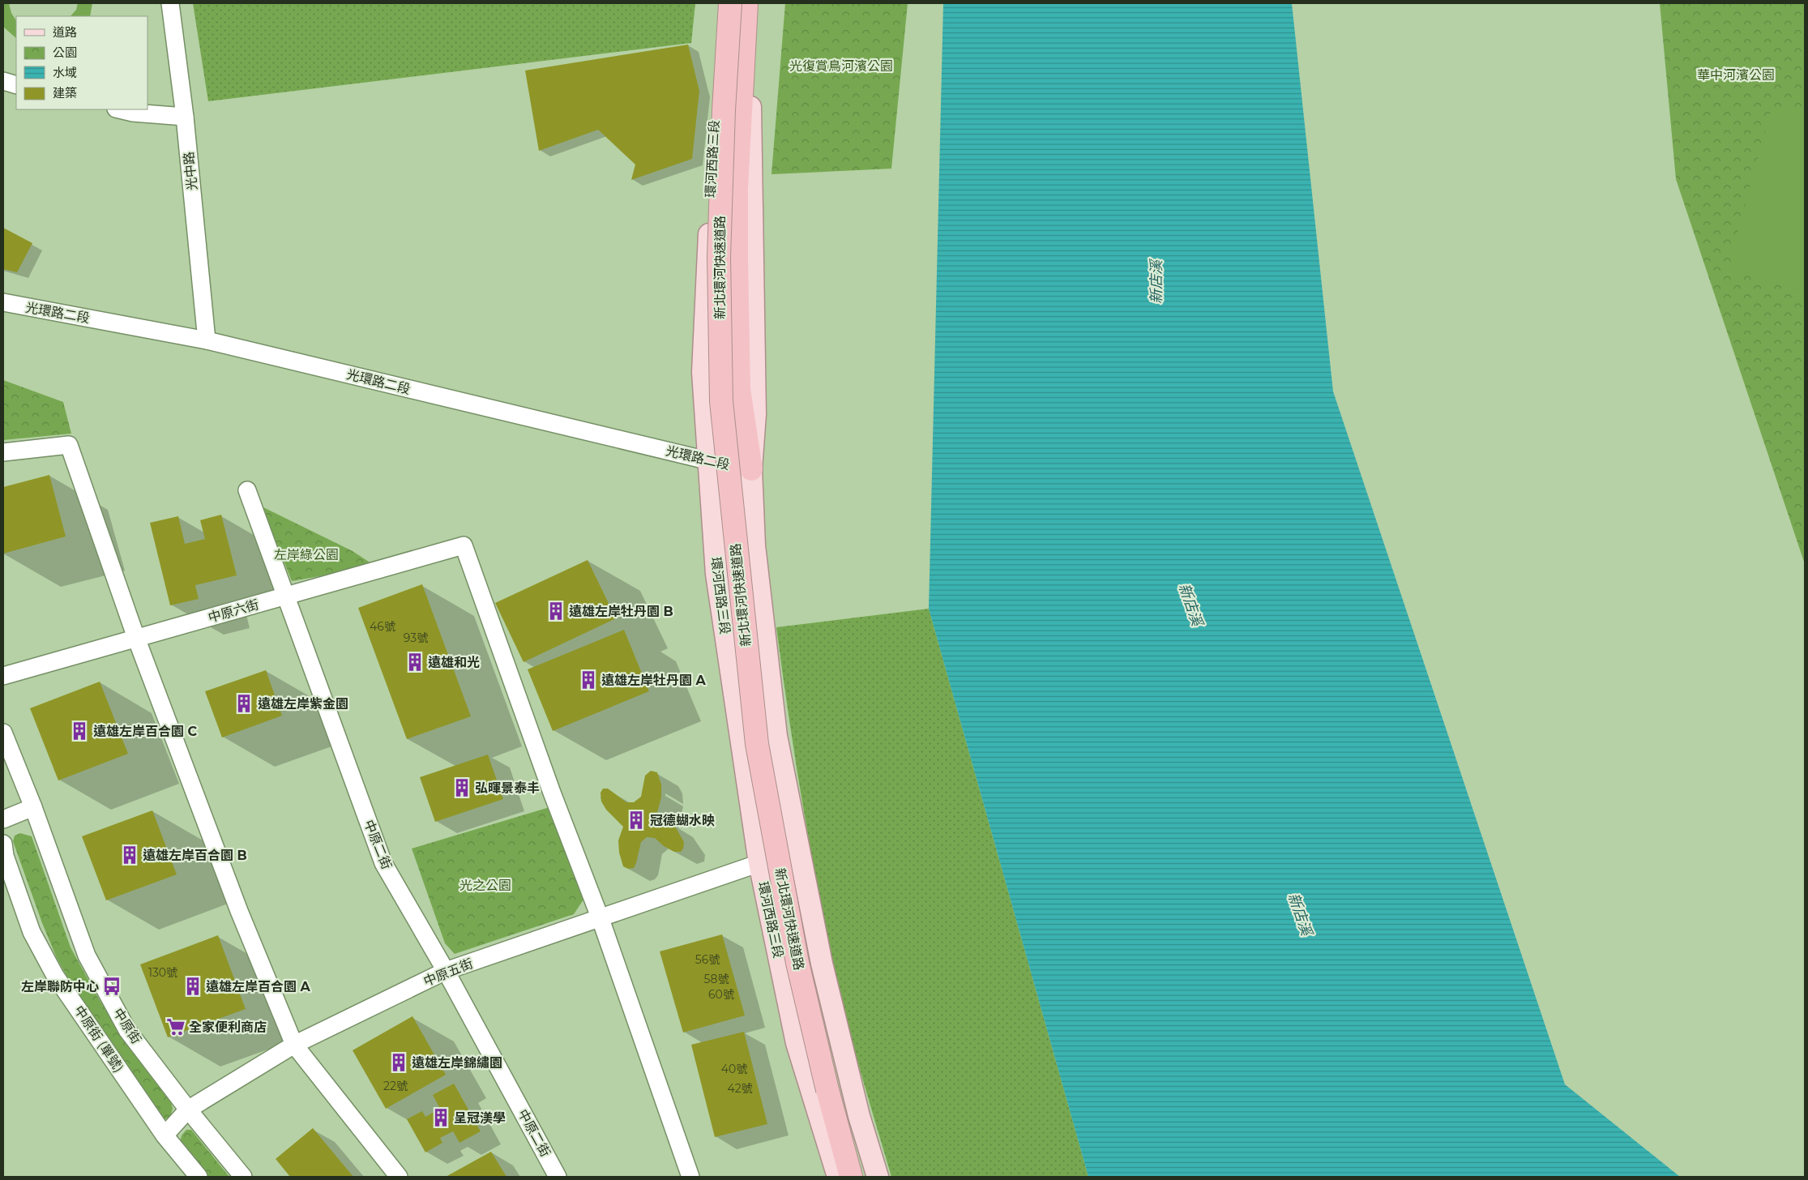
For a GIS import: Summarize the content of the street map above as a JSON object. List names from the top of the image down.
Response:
{
  "streets": {
    "highway": ["新北環河快速道路"],
    "main road": ["環河西路三段"],
    "street": [
      "光中路",
      "光環路二段",
      "中原六街",
      "中原二街",
      "中原五街",
      "中原街",
      "中原街 (單號)"
    ]
  },
  "crossings": [
    ["環河西路三段", "光環路二段"],
    ["環河西路三段", "中原五街"],
    ["光中路", "光環路二段"],
    ["新北環河快速道路", "光環路二段"],
    ["中原六街", "中原二街"],
    ["中原六街", "中原五街"],
    ["中原二街", "中原五街"],
    ["中原五街", "中原街"],
    ["中原五街", "中原街 (單號)"]
  ],
  "water": ["新店溪"],
  "parks": [
    "光復賞鳥河濱公園",
    "華中河濱公園",
    "左岸綠公園",
    "光之公園"
  ],
  "places": {
    "building": [
      "遠雄左岸牡丹園 B",
      "遠雄和光",
      "遠雄左岸牡丹園 A",
      "遠雄左岸紫金園",
      "遠雄左岸百合園 C",
      "弘暉景泰丰",
      "冠德蝴水映",
      "遠雄左岸百合園 B",
      "遠雄左岸百合園 A",
      "遠雄左岸錦繡園",
      "呈冠渼學"
    ],
    "bus stop": ["左岸聯防中心"],
    "supermarket": ["全家便利商店"]
  },
  "house_numbers": [
    "46號",
    "93號",
    "56號",
    "130號",
    "58號",
    "60號",
    "40號",
    "22號",
    "42號"
  ],
  "legend": [
    "道路",
    "公園",
    "水域",
    "建築"
  ]
}
